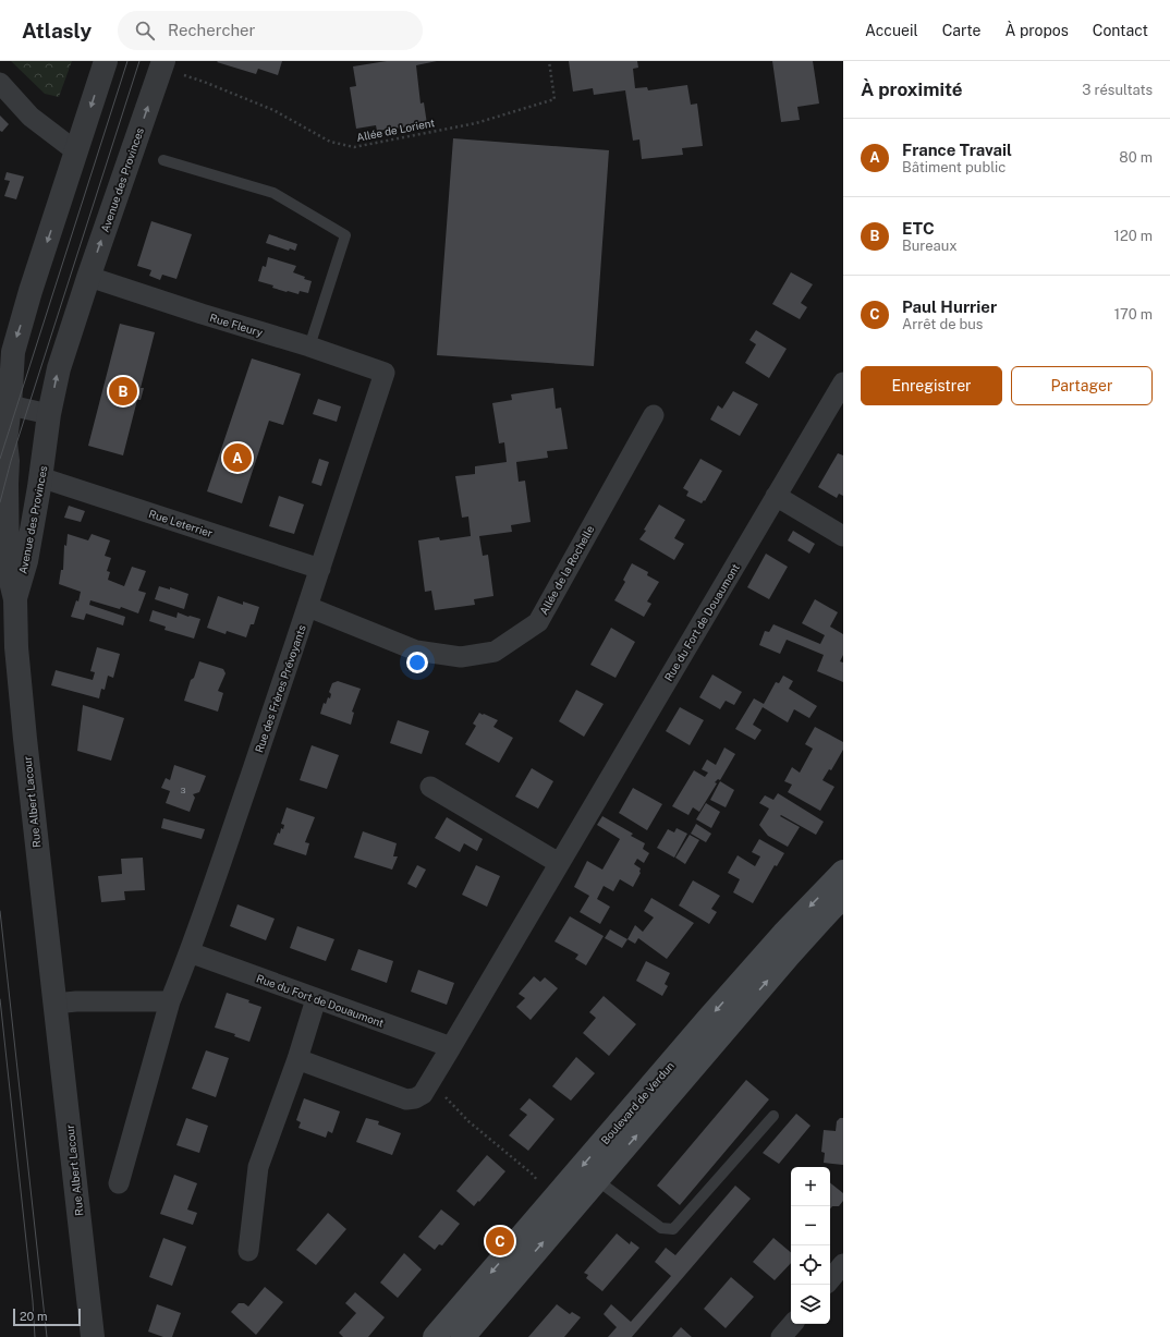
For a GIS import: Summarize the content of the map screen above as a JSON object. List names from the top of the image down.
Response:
{
  "streets": {
    "main road": ["Boulevard de Verdun"],
    "street": [
      "Avenue des Provinces",
      "Rue Fleury",
      "Rue Leterrier",
      "Allée de la Rochelle",
      "Rue du Fort de Douaumont",
      "Rue des Frères Prévoyants",
      "Rue Albert Lacour"
    ],
    "path": ["Allée de Lorient"]
  },
  "crossings": [
    ["Allée de Lorient", "Avenue des Provinces"],
    ["Avenue des Provinces", "Rue Fleury"],
    ["Avenue des Provinces", "Rue Leterrier"],
    ["Avenue des Provinces", "Rue Albert Lacour"],
    ["Rue Fleury", "Rue des Frères Prévoyants"],
    ["Rue Leterrier", "Rue des Frères Prévoyants"],
    ["Allée de la Rochelle", "Rue des Frères Prévoyants"],
    ["Rue du Fort de Douaumont", "Rue des Frères Prévoyants"]
  ],
  "house_numbers": ["3"],
  "scale_bar": "20 m",
  "page": {
    "header": "Atlasly",
    "search": "Rechercher",
    "nav": [
      "Accueil",
      "Carte",
      "À propos",
      "Contact"
    ],
    "heading": ["À proximité", "3 résultats"],
    "list": [
      {
        "mark": "A",
        "name": "France Travail",
        "note": "Bâtiment public",
        "value": "80 m"
      },
      {
        "mark": "B",
        "name": "ETC",
        "note": "Bureaux",
        "value": "120 m"
      },
      {
        "mark": "C",
        "name": "Paul Hurrier",
        "note": "Arrêt de bus",
        "value": "170 m"
      }
    ],
    "buttons": ["Enregistrer", "Partager"],
    "pins": ["B", "A", "C"],
    "map_buttons": ["+", "−"],
    "scale": "20 m"
  }
}
